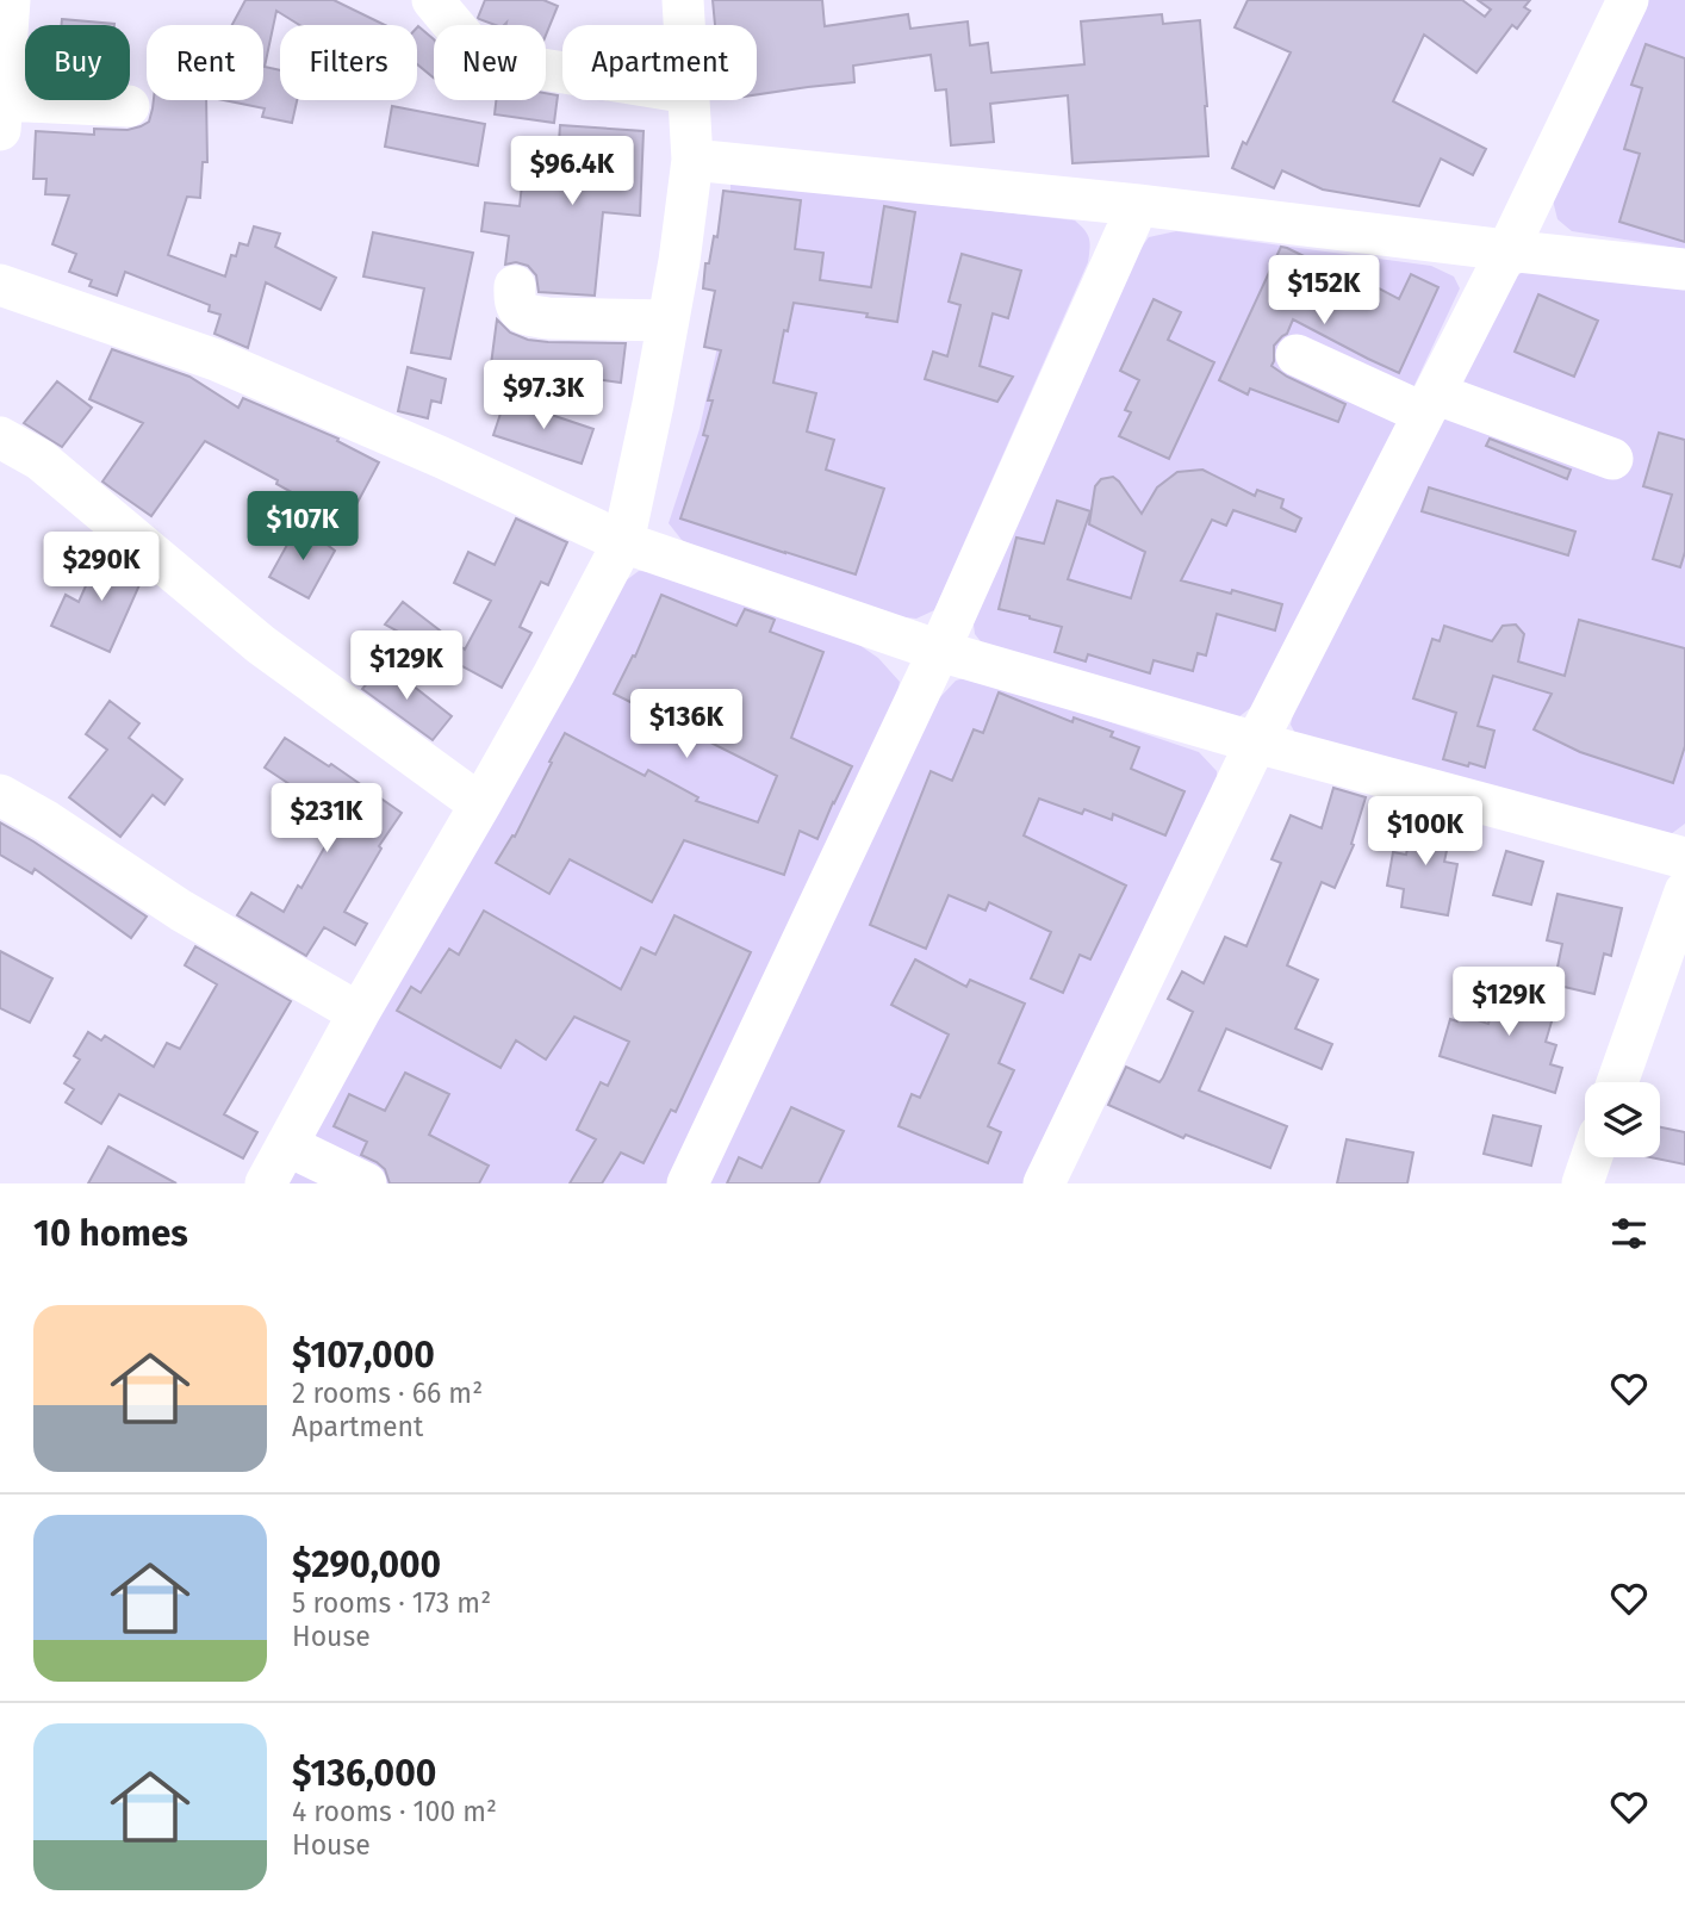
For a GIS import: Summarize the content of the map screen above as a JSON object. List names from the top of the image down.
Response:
{
  "page": {
    "chip": [
      "Buy",
      "Rent",
      "Filters",
      "New",
      "Apartment"
    ],
    "price": [
      "$96.4K",
      "$152K",
      "$97.3K",
      "$107K",
      "$290K",
      "$129K",
      "$136K",
      "$231K",
      "$100K",
      "$129K"
    ],
    "heading": "10 homes",
    "list": [
      {
        "name": "$107,000",
        "note": "2 rooms · 66 m² · Apartment"
      },
      {
        "name": "$290,000",
        "note": "5 rooms · 173 m² · House"
      },
      {
        "name": "$136,000",
        "note": "4 rooms · 100 m² · House"
      }
    ]
  }
}
